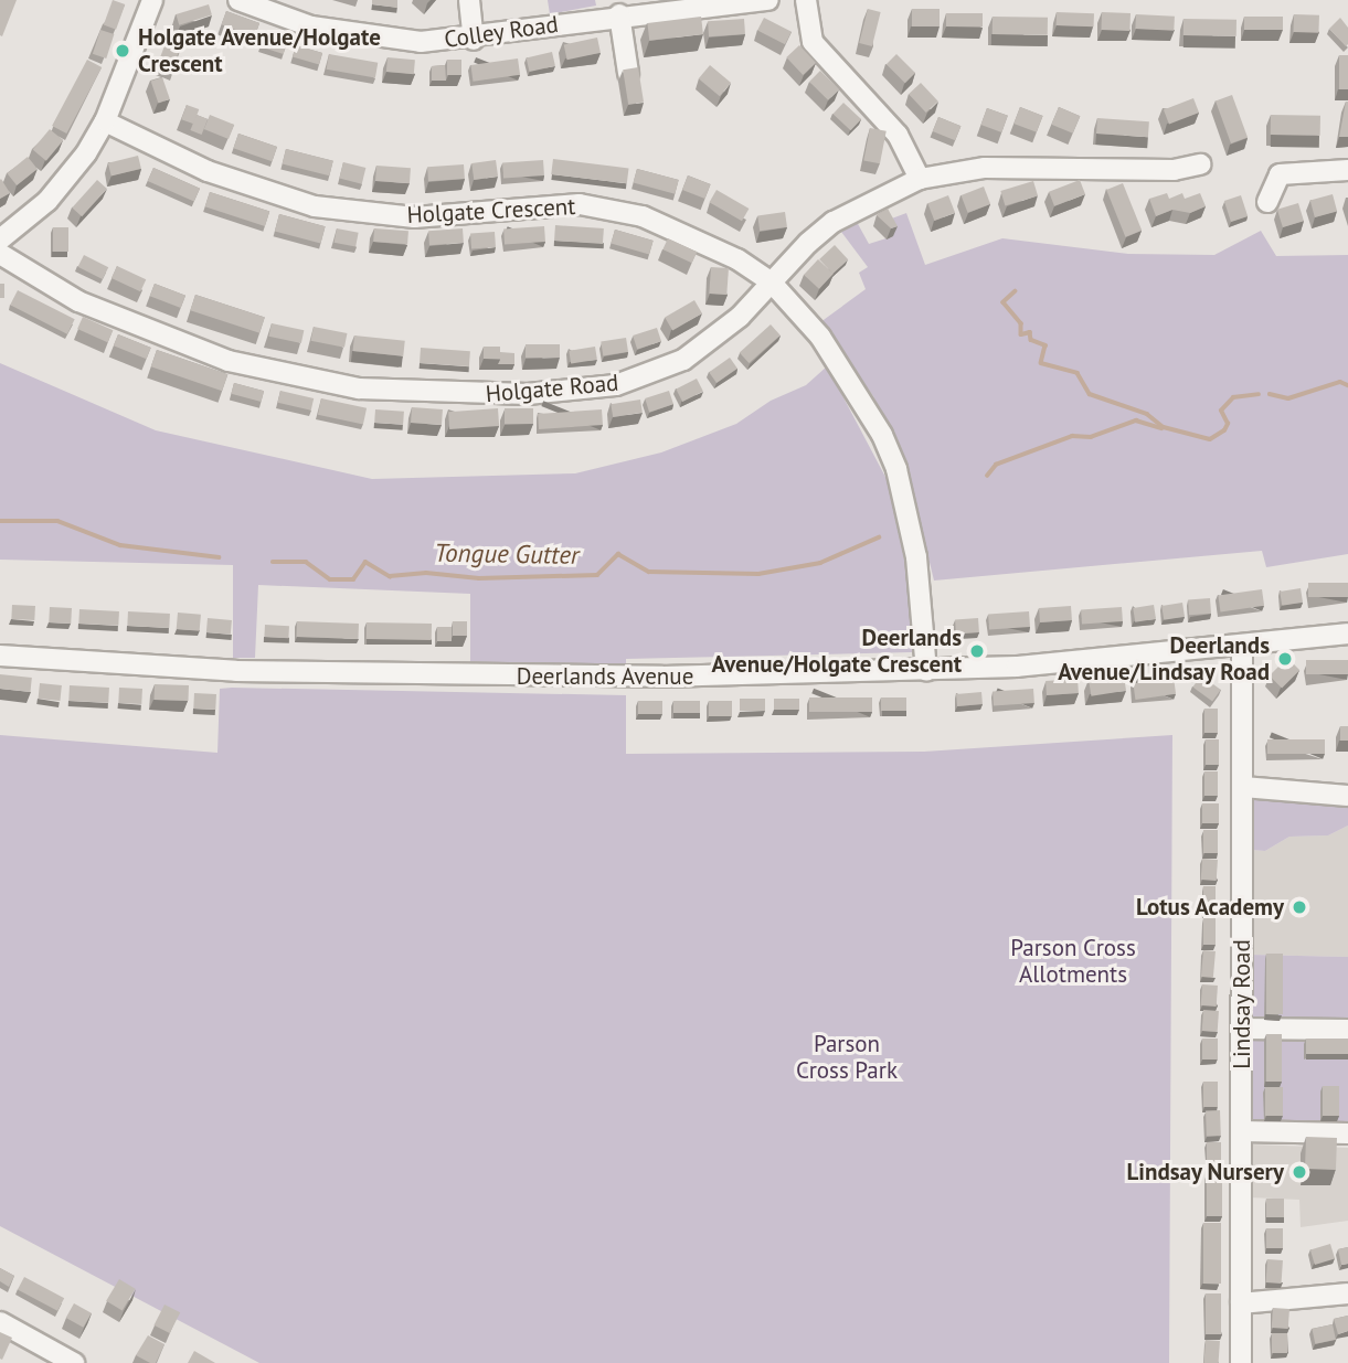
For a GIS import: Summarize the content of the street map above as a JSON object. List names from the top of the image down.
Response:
{
  "streets": {
    "street": [
      "Colley Road",
      "Holgate Crescent",
      "Holgate Road",
      "Deerlands Avenue",
      "Lindsay Road"
    ]
  },
  "crossings": [
    ["Holgate Crescent", "Holgate Road"],
    ["Holgate Crescent", "Deerlands Avenue"],
    ["Deerlands Avenue", "Lindsay Road"]
  ],
  "water": ["Tongue Gutter"],
  "parks": ["Parson Cross Allotments", "Parson Cross Park"],
  "places": [
    "Holgate Avenue/Holgate Crescent",
    "Deerlands Avenue/Holgate Crescent",
    "Deerlands Avenue/Lindsay Road",
    "Lotus Academy",
    "Lindsay Nursery"
  ]
}
